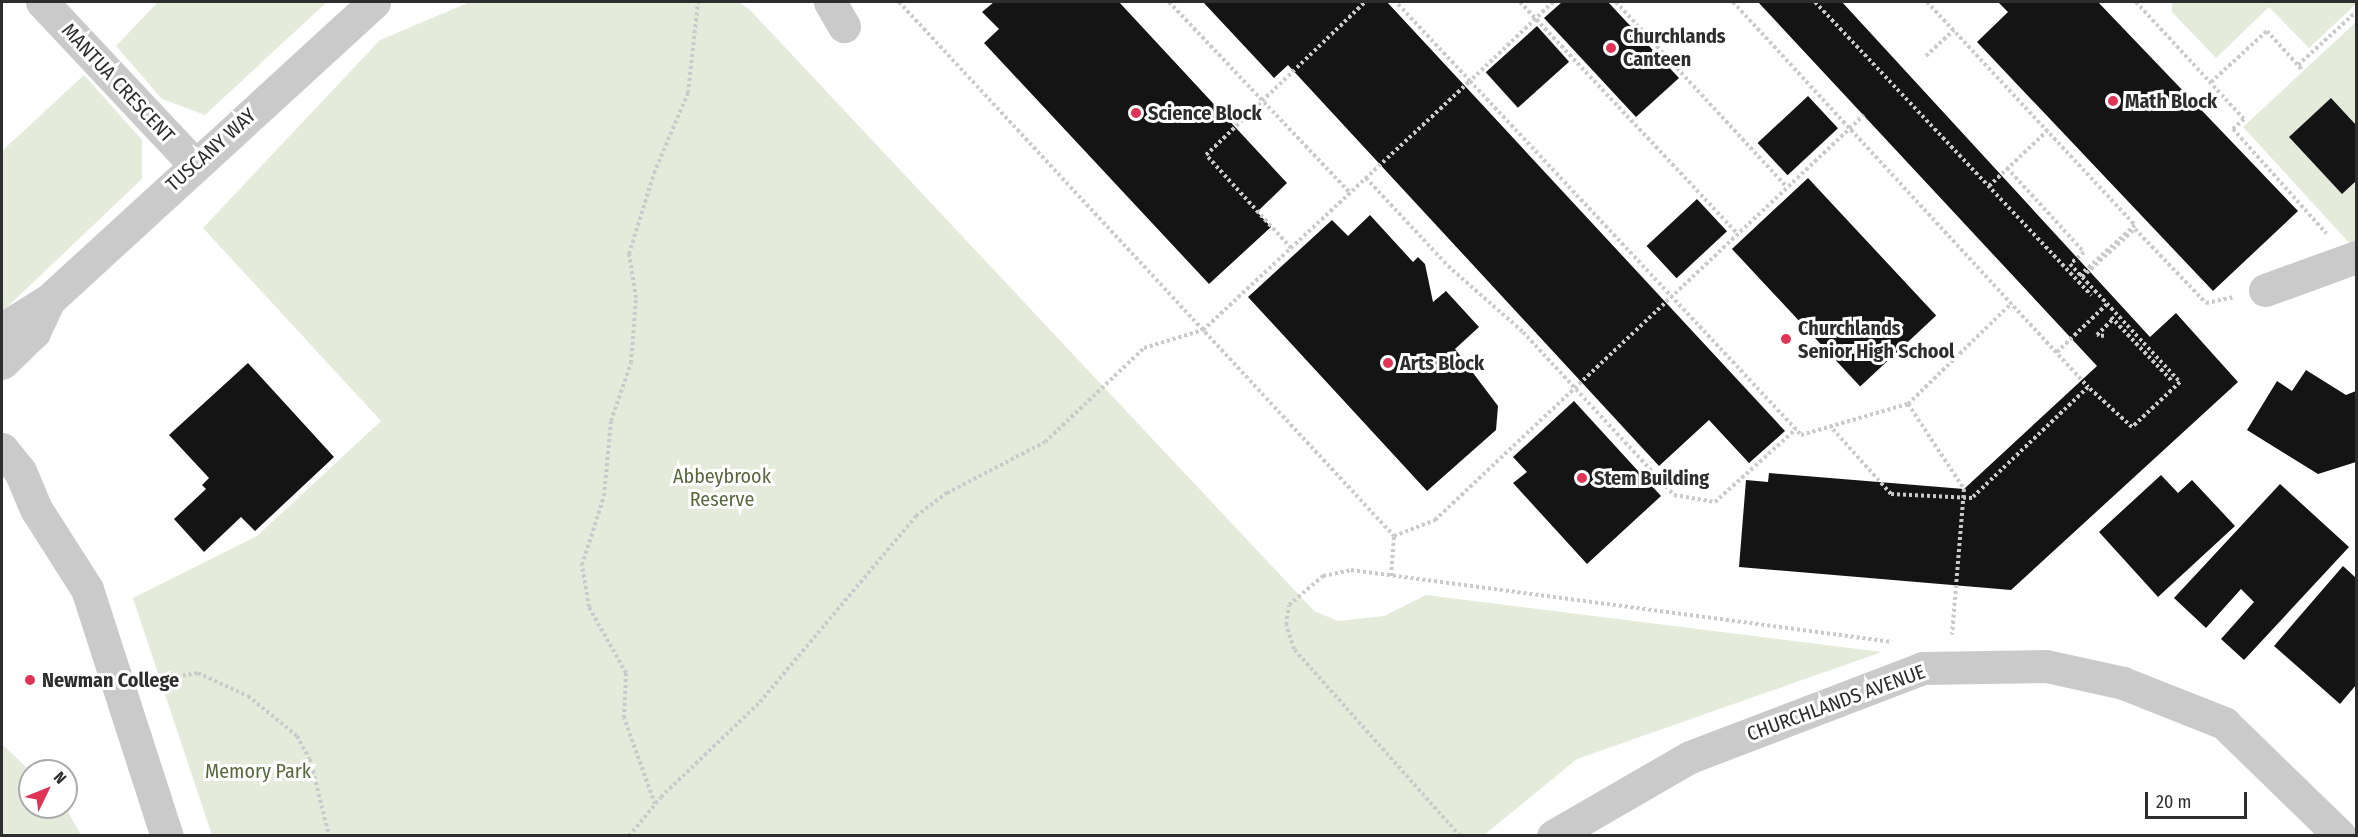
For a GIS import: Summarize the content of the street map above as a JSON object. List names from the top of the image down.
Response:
{
  "streets": {
    "street": ["MANTUA CRESCENT", "TUSCANY WAY", "CHURCHLANDS AVENUE"]
  },
  "crossings": [
    ["MANTUA CRESCENT", "TUSCANY WAY"]
  ],
  "parks": ["Abbeybrook Reserve", "Memory Park"],
  "places": [
    "Churchlands Canteen",
    "Math Block",
    "Science Block",
    "Churchlands Senior High School",
    "Arts Block",
    "Stem Building",
    "Newman College"
  ],
  "scale_bar": "20 m",
  "north": "top right"
}
